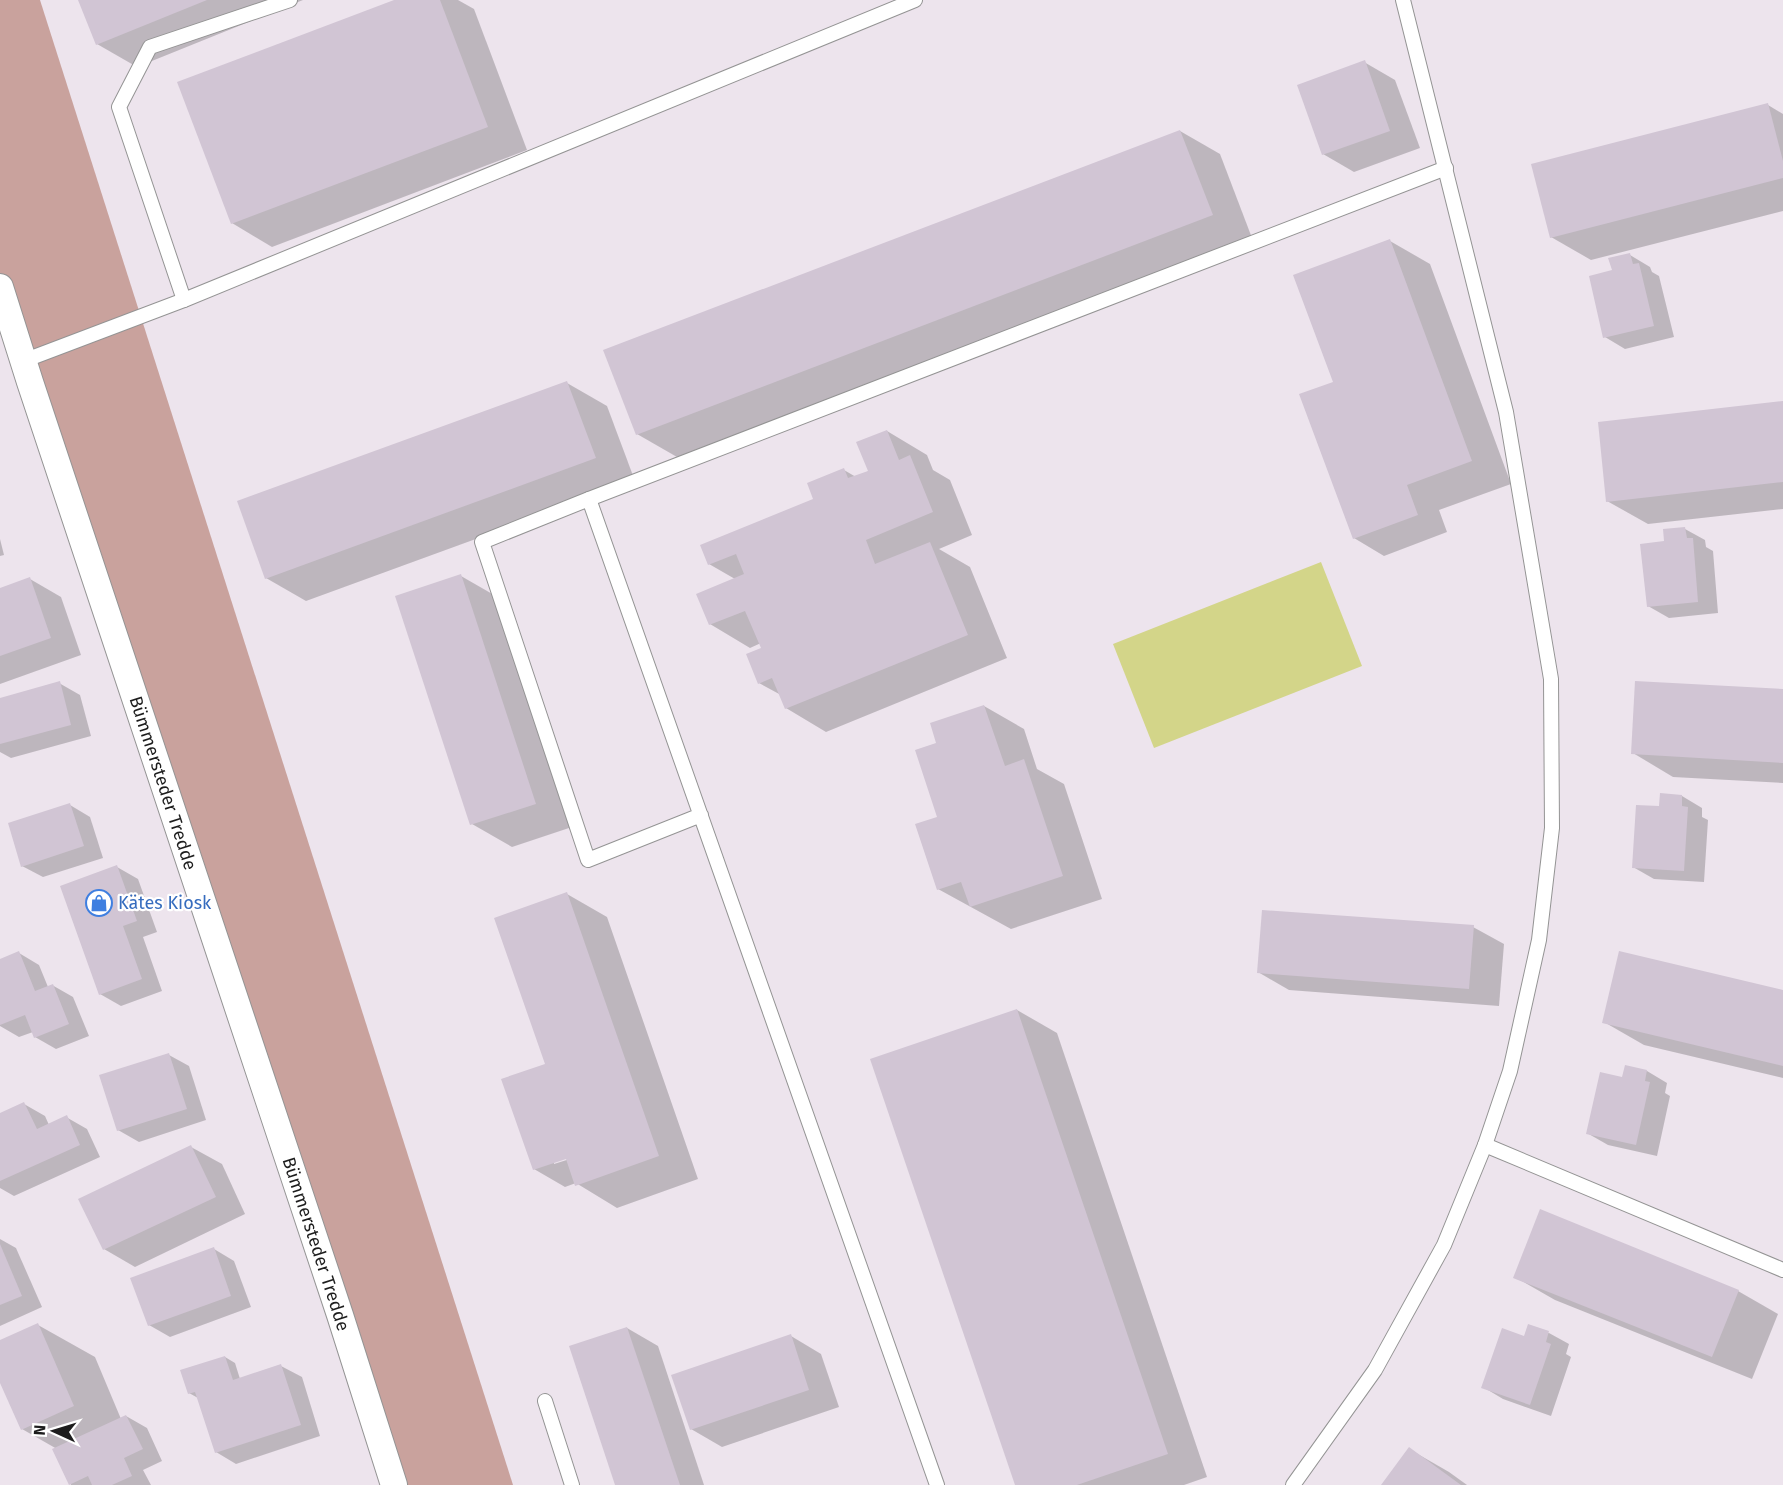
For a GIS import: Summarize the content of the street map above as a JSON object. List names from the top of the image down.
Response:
{
  "streets": {
    "street": ["Bümmersteder Tredde"]
  },
  "places": {
    "shop": ["Kätes Kiosk"]
  },
  "north": "left"
}
